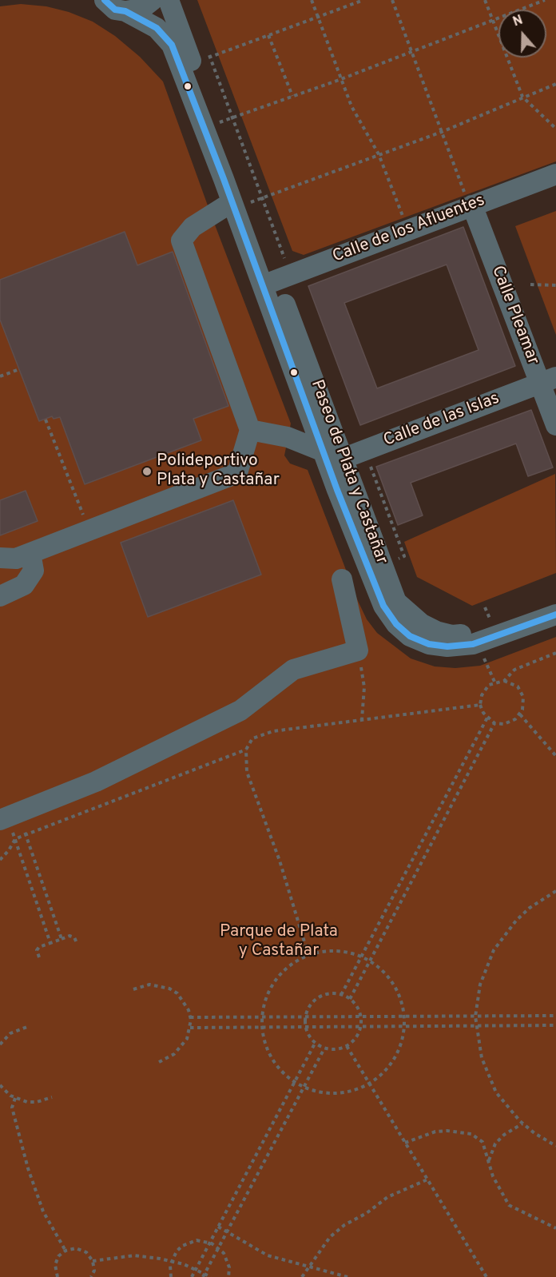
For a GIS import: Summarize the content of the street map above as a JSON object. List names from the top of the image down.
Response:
{
  "streets": {
    "street": [
      "Calle de los Afluentes",
      "Calle Pleamar",
      "Calle de las Islas",
      "Paseo de Plata y Castañar"
    ]
  },
  "crossings": [
    ["Calle de los Afluentes", "Calle Pleamar"],
    ["Calle de los Afluentes", "Paseo de Plata y Castañar"],
    ["Calle Pleamar", "Calle de las Islas"],
    ["Calle de las Islas", "Paseo de Plata y Castañar"]
  ],
  "parks": ["Parque de Plata y Castañar"],
  "places": ["Polideportivo Plata y Castañar"],
  "north": "top"
}
